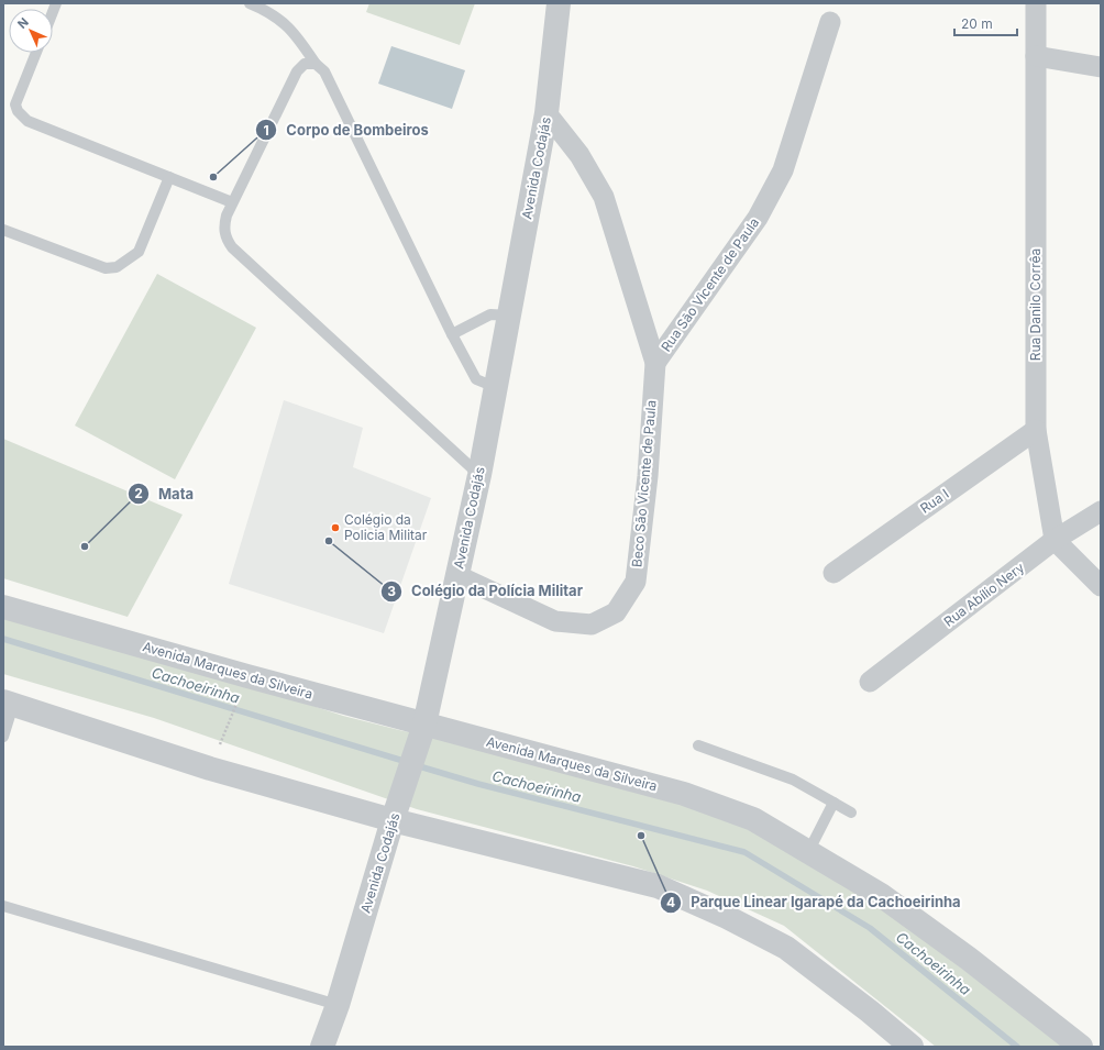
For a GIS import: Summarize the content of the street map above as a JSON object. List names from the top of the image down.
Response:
{
  "streets": {
    "street": [
      "Avenida Codajás",
      "Rua São Vicente de Paula",
      "Rua Danilo Corrêa",
      "Beco São Vicente de Paula",
      "Rua I",
      "Rua Abílio Nery",
      "Avenida Marques da Silveira"
    ]
  },
  "crossings": [
    ["Avenida Codajás", "Rua São Vicente de Paula"],
    ["Avenida Codajás", "Beco São Vicente de Paula"],
    ["Avenida Codajás", "Avenida Marques da Silveira"],
    ["Rua São Vicente de Paula", "Beco São Vicente de Paula"],
    ["Rua Danilo Corrêa", "Rua I"],
    ["Rua Danilo Corrêa", "Rua Abílio Nery"]
  ],
  "water": ["Cachoeirinha"],
  "places": [
    "Corpo de Bombeiros",
    "Colégio da Policia Militar",
    "Colégio da Polícia Militar",
    "Mata",
    "Parque Linear Igarapé da Cachoeirinha"
  ],
  "scale_bar": "20 m",
  "north": "top left"
}
